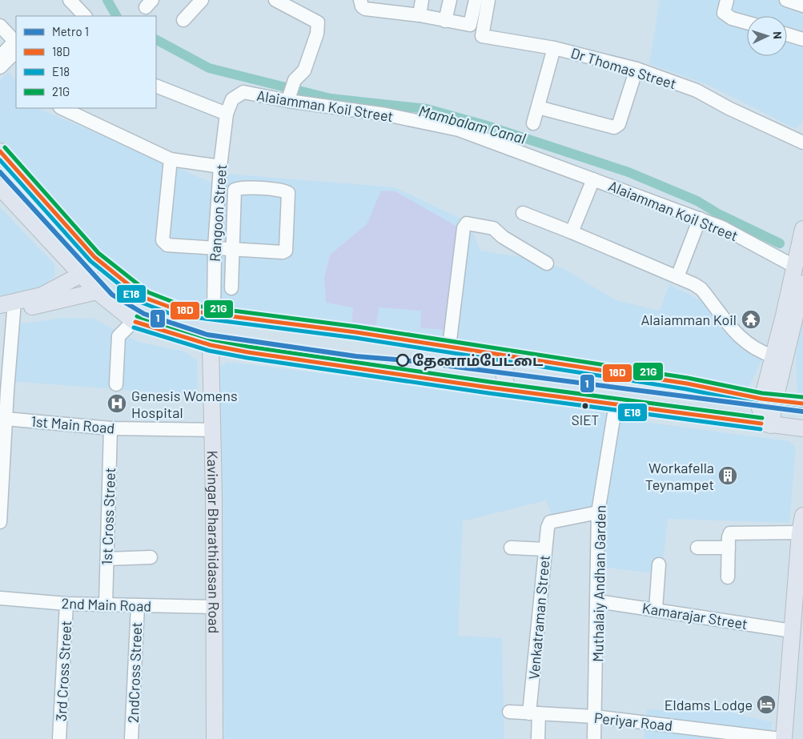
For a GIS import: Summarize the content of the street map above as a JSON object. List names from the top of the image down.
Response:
{
  "streets": {
    "main road": ["Kavingar Bharathidasan Road"],
    "street": [
      "Dr Thomas Street",
      "Alaiamman Koil Street",
      "Rangoon Street",
      "1st Main Road",
      "1st Cross Street",
      "Muthalaiy Andhan Garden",
      "2nd Main Road",
      "Kamarajar Street",
      "Venkatraman Street",
      "3rd Cross Street",
      "2ndCross Street",
      "Periyar Road"
    ]
  },
  "crossings": [
    ["Alaiamman Koil Street", "Rangoon Street"],
    ["1st Main Road", "1st Cross Street"],
    ["1st Main Road", "Kavingar Bharathidasan Road"],
    ["1st Cross Street", "2nd Main Road"],
    ["Kavingar Bharathidasan Road", "2nd Main Road"],
    ["Muthalaiy Andhan Garden", "Kamarajar Street"],
    ["Muthalaiy Andhan Garden", "Venkatraman Street"],
    ["Muthalaiy Andhan Garden", "Periyar Road"],
    ["2nd Main Road", "3rd Cross Street"],
    ["2nd Main Road", "2ndCross Street"],
    ["Venkatraman Street", "Periyar Road"]
  ],
  "water": ["Mambalam Canal"],
  "places": {
    "temple": ["Alaiamman Koil"],
    "other": ["தேனாம்பேட்டை", "SIET"],
    "hospital": ["Genesis Womens Hospital"],
    "building": ["Workafella Teynampet"],
    "hotel": ["Eldams Lodge"]
  },
  "lines": [
    "transit line 21G",
    "transit line 18D",
    "transit line E18",
    "metro line 1"
  ],
  "legend": [
    "Metro 1",
    "18D",
    "E18",
    "21G"
  ],
  "north": "right"
}
